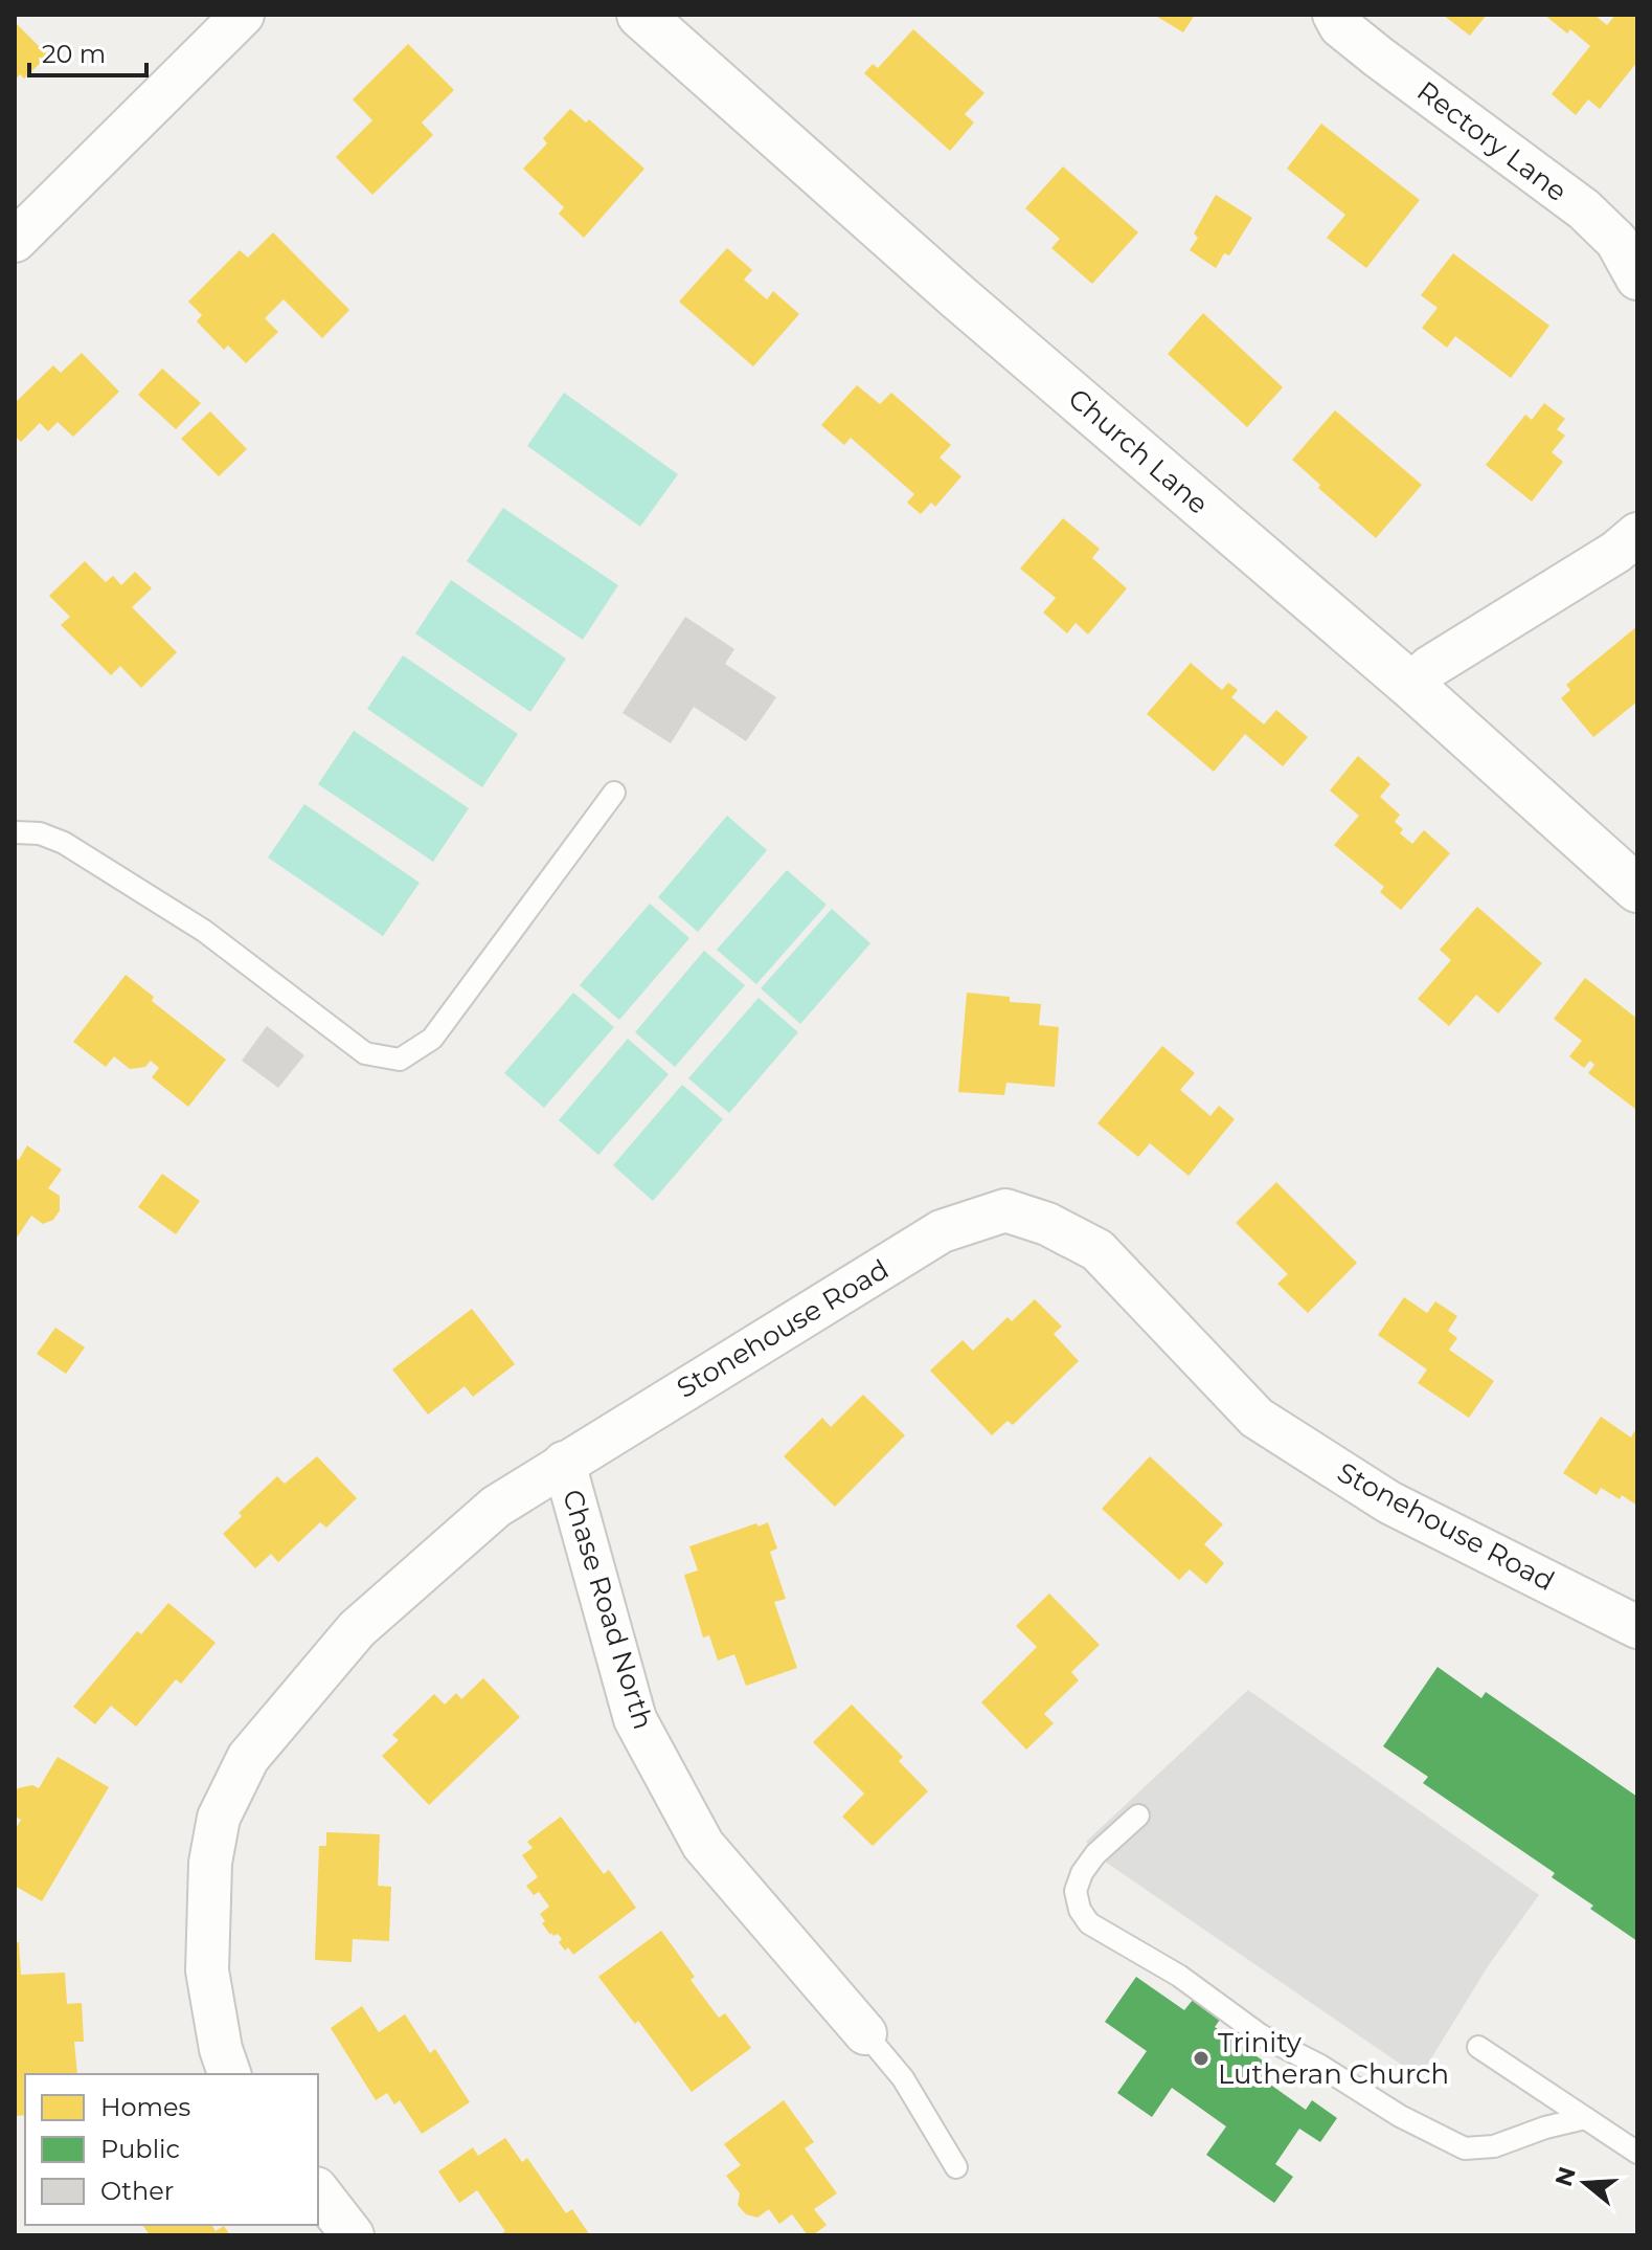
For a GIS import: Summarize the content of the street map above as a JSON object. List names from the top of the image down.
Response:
{
  "streets": {
    "street": [
      "Rectory Lane",
      "Church Lane",
      "Stonehouse Road",
      "Chase Road North"
    ]
  },
  "crossings": [
    ["Stonehouse Road", "Chase Road North"]
  ],
  "places": ["Trinity Lutheran Church"],
  "legend": ["Homes", "Public", "Other"],
  "scale_bar": "20 m",
  "north": "left"
}
